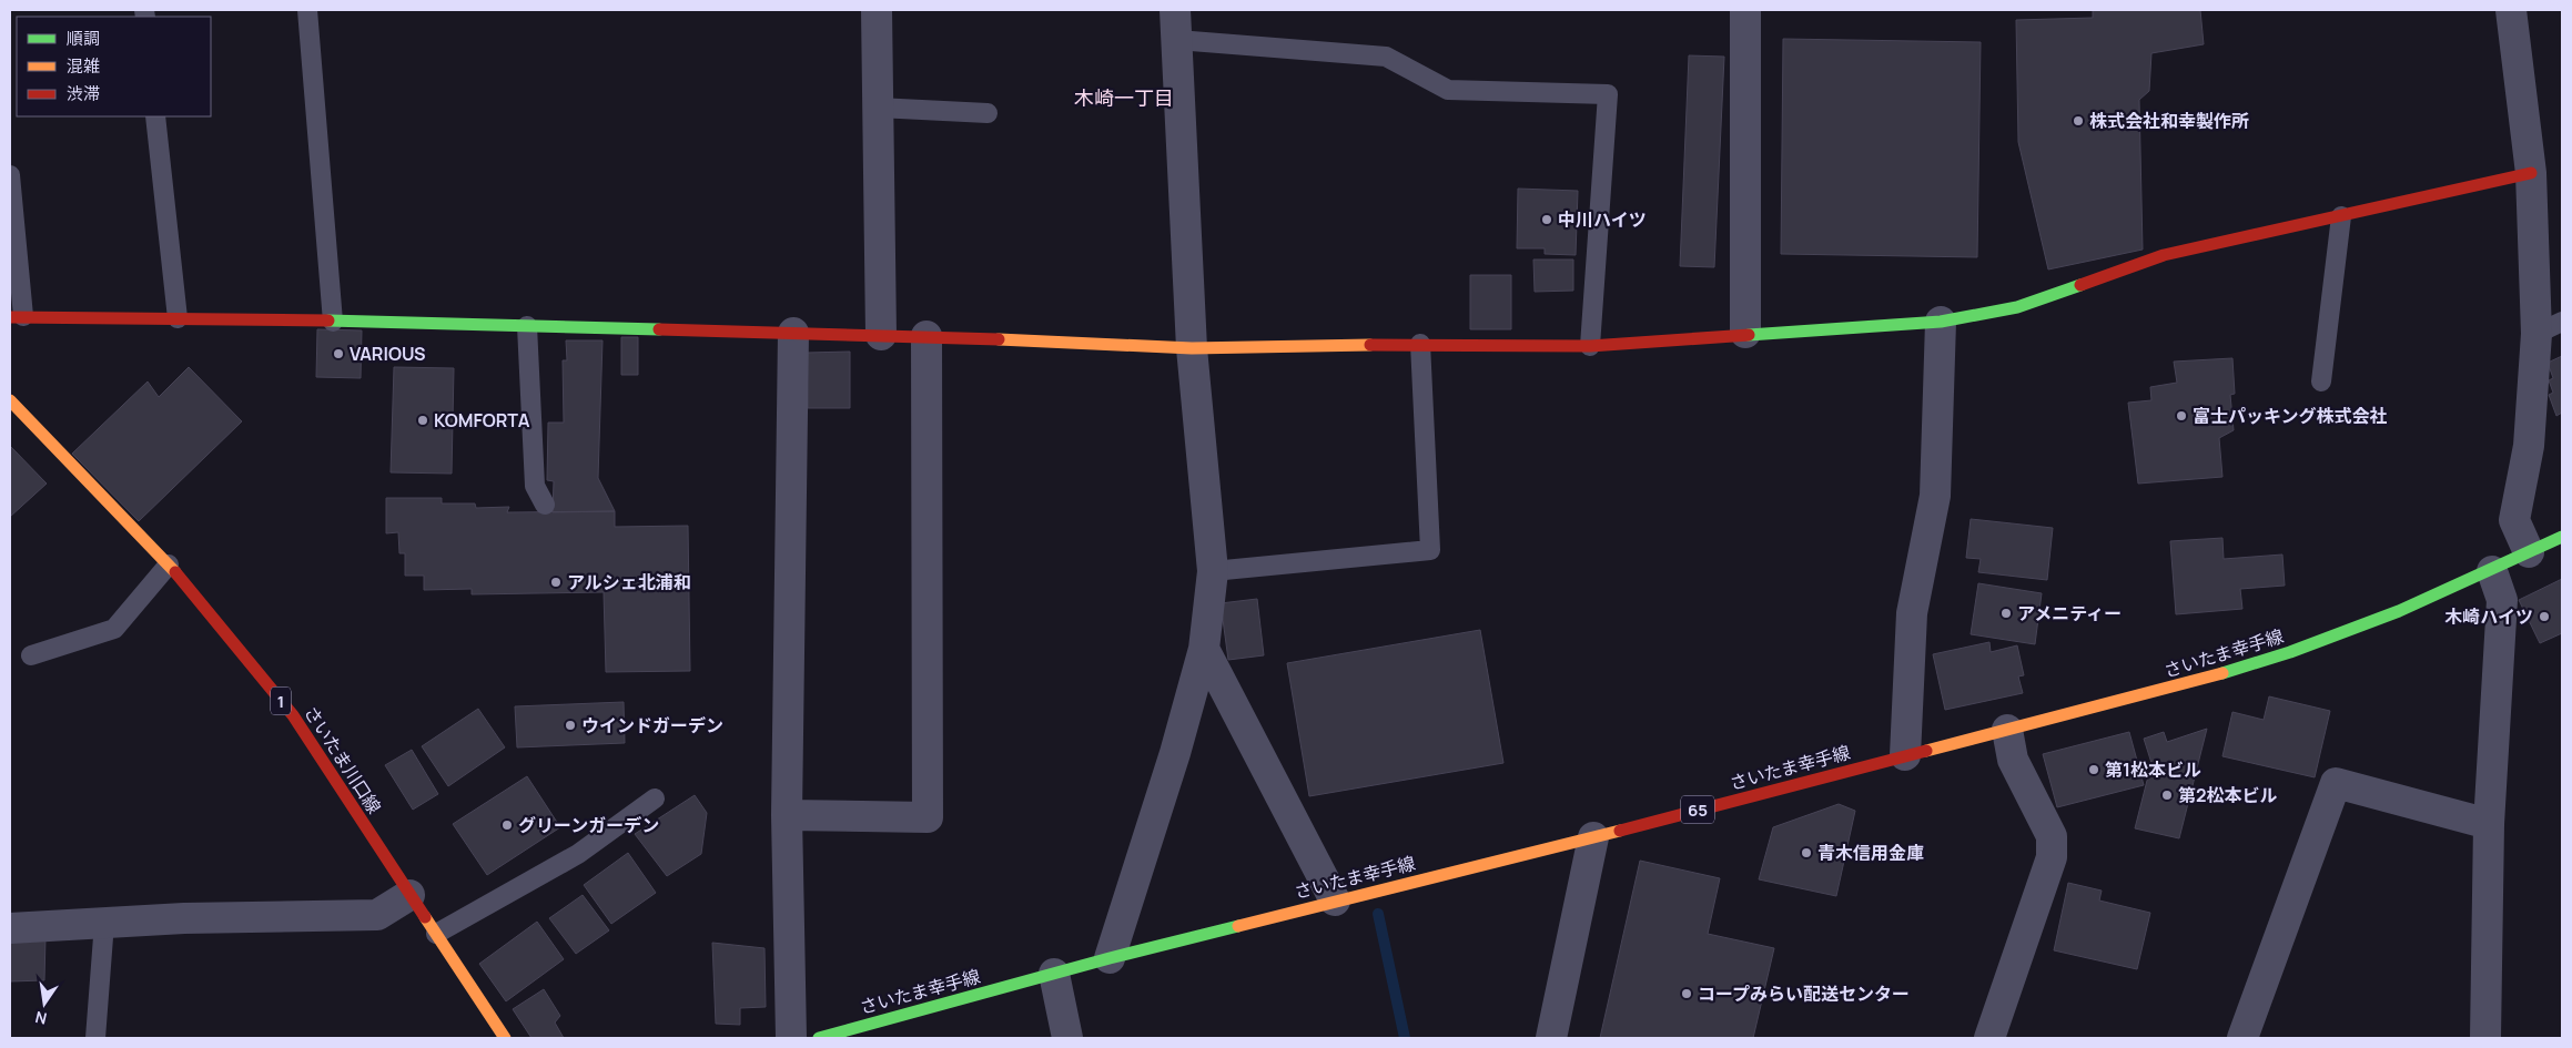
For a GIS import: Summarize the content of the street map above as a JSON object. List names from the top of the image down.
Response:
{
  "streets": {
    "main road": [
      "さいたま幸手線",
      "1",
      "さいたま川口線",
      "65"
    ]
  },
  "districts": ["木崎一丁目"],
  "places": [
    "株式会社和幸製作所",
    "中川ハイツ",
    "VARIOUS",
    "富士パッキング株式会社",
    "KOMFORTA",
    "アルシェ北浦和",
    "アメニティー",
    "木崎ハイツ",
    "ウインドガーデン",
    "第1松本ビル",
    "第2松本ビル",
    "グリーンガーデン",
    "青木信用金庫",
    "コープみらい配送センター"
  ],
  "legend": ["順調", "混雑", "渋滞"],
  "north": "bottom"
}
